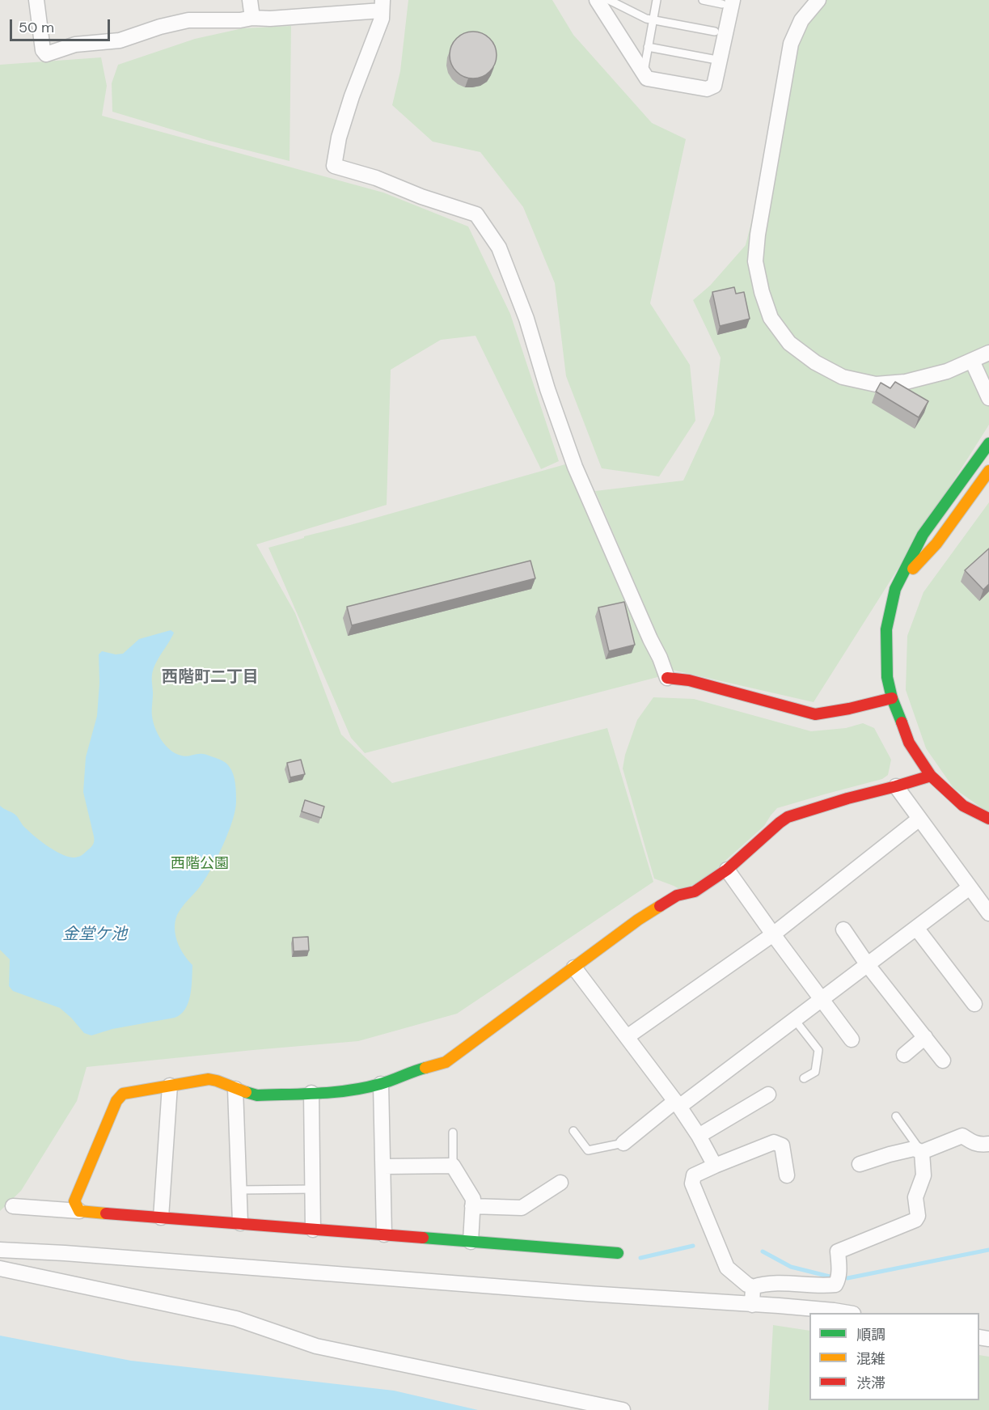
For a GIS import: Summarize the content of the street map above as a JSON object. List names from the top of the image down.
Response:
{
  "districts": ["西階町二丁目"],
  "water": ["金堂ケ池"],
  "parks": ["西階公園"],
  "legend": ["順調", "混雑", "渋滞"],
  "scale_bar": "50 m"
}
